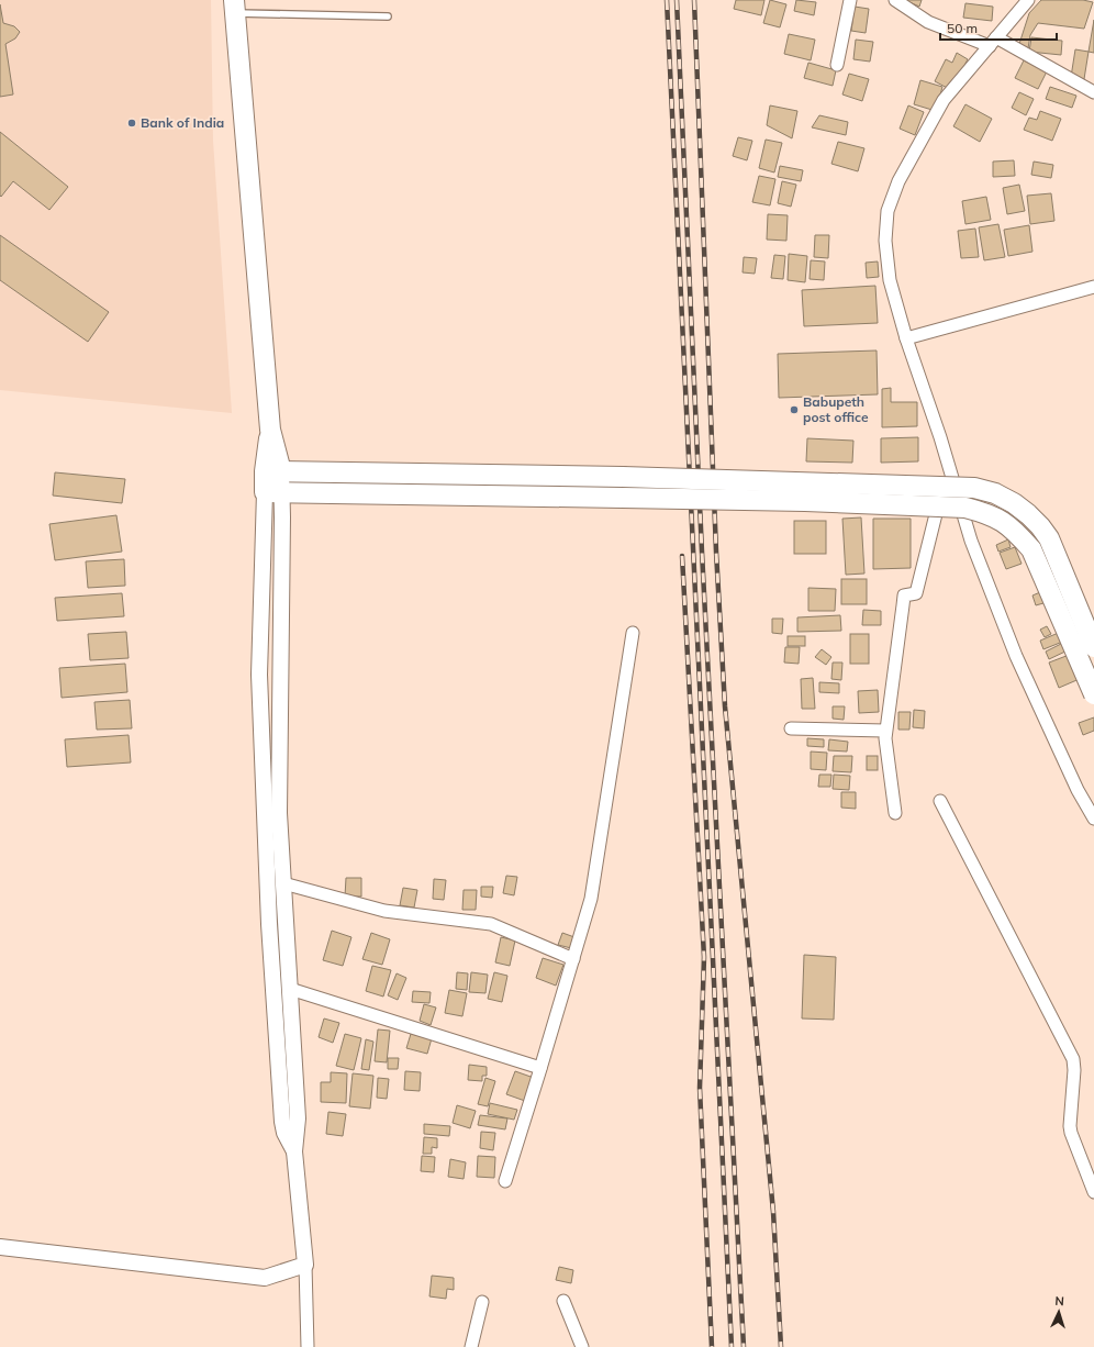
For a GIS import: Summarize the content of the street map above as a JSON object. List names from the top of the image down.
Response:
{
  "places": ["Bank of India", "Babupeth post office"],
  "scale_bar": "50 m",
  "north": "top"
}
